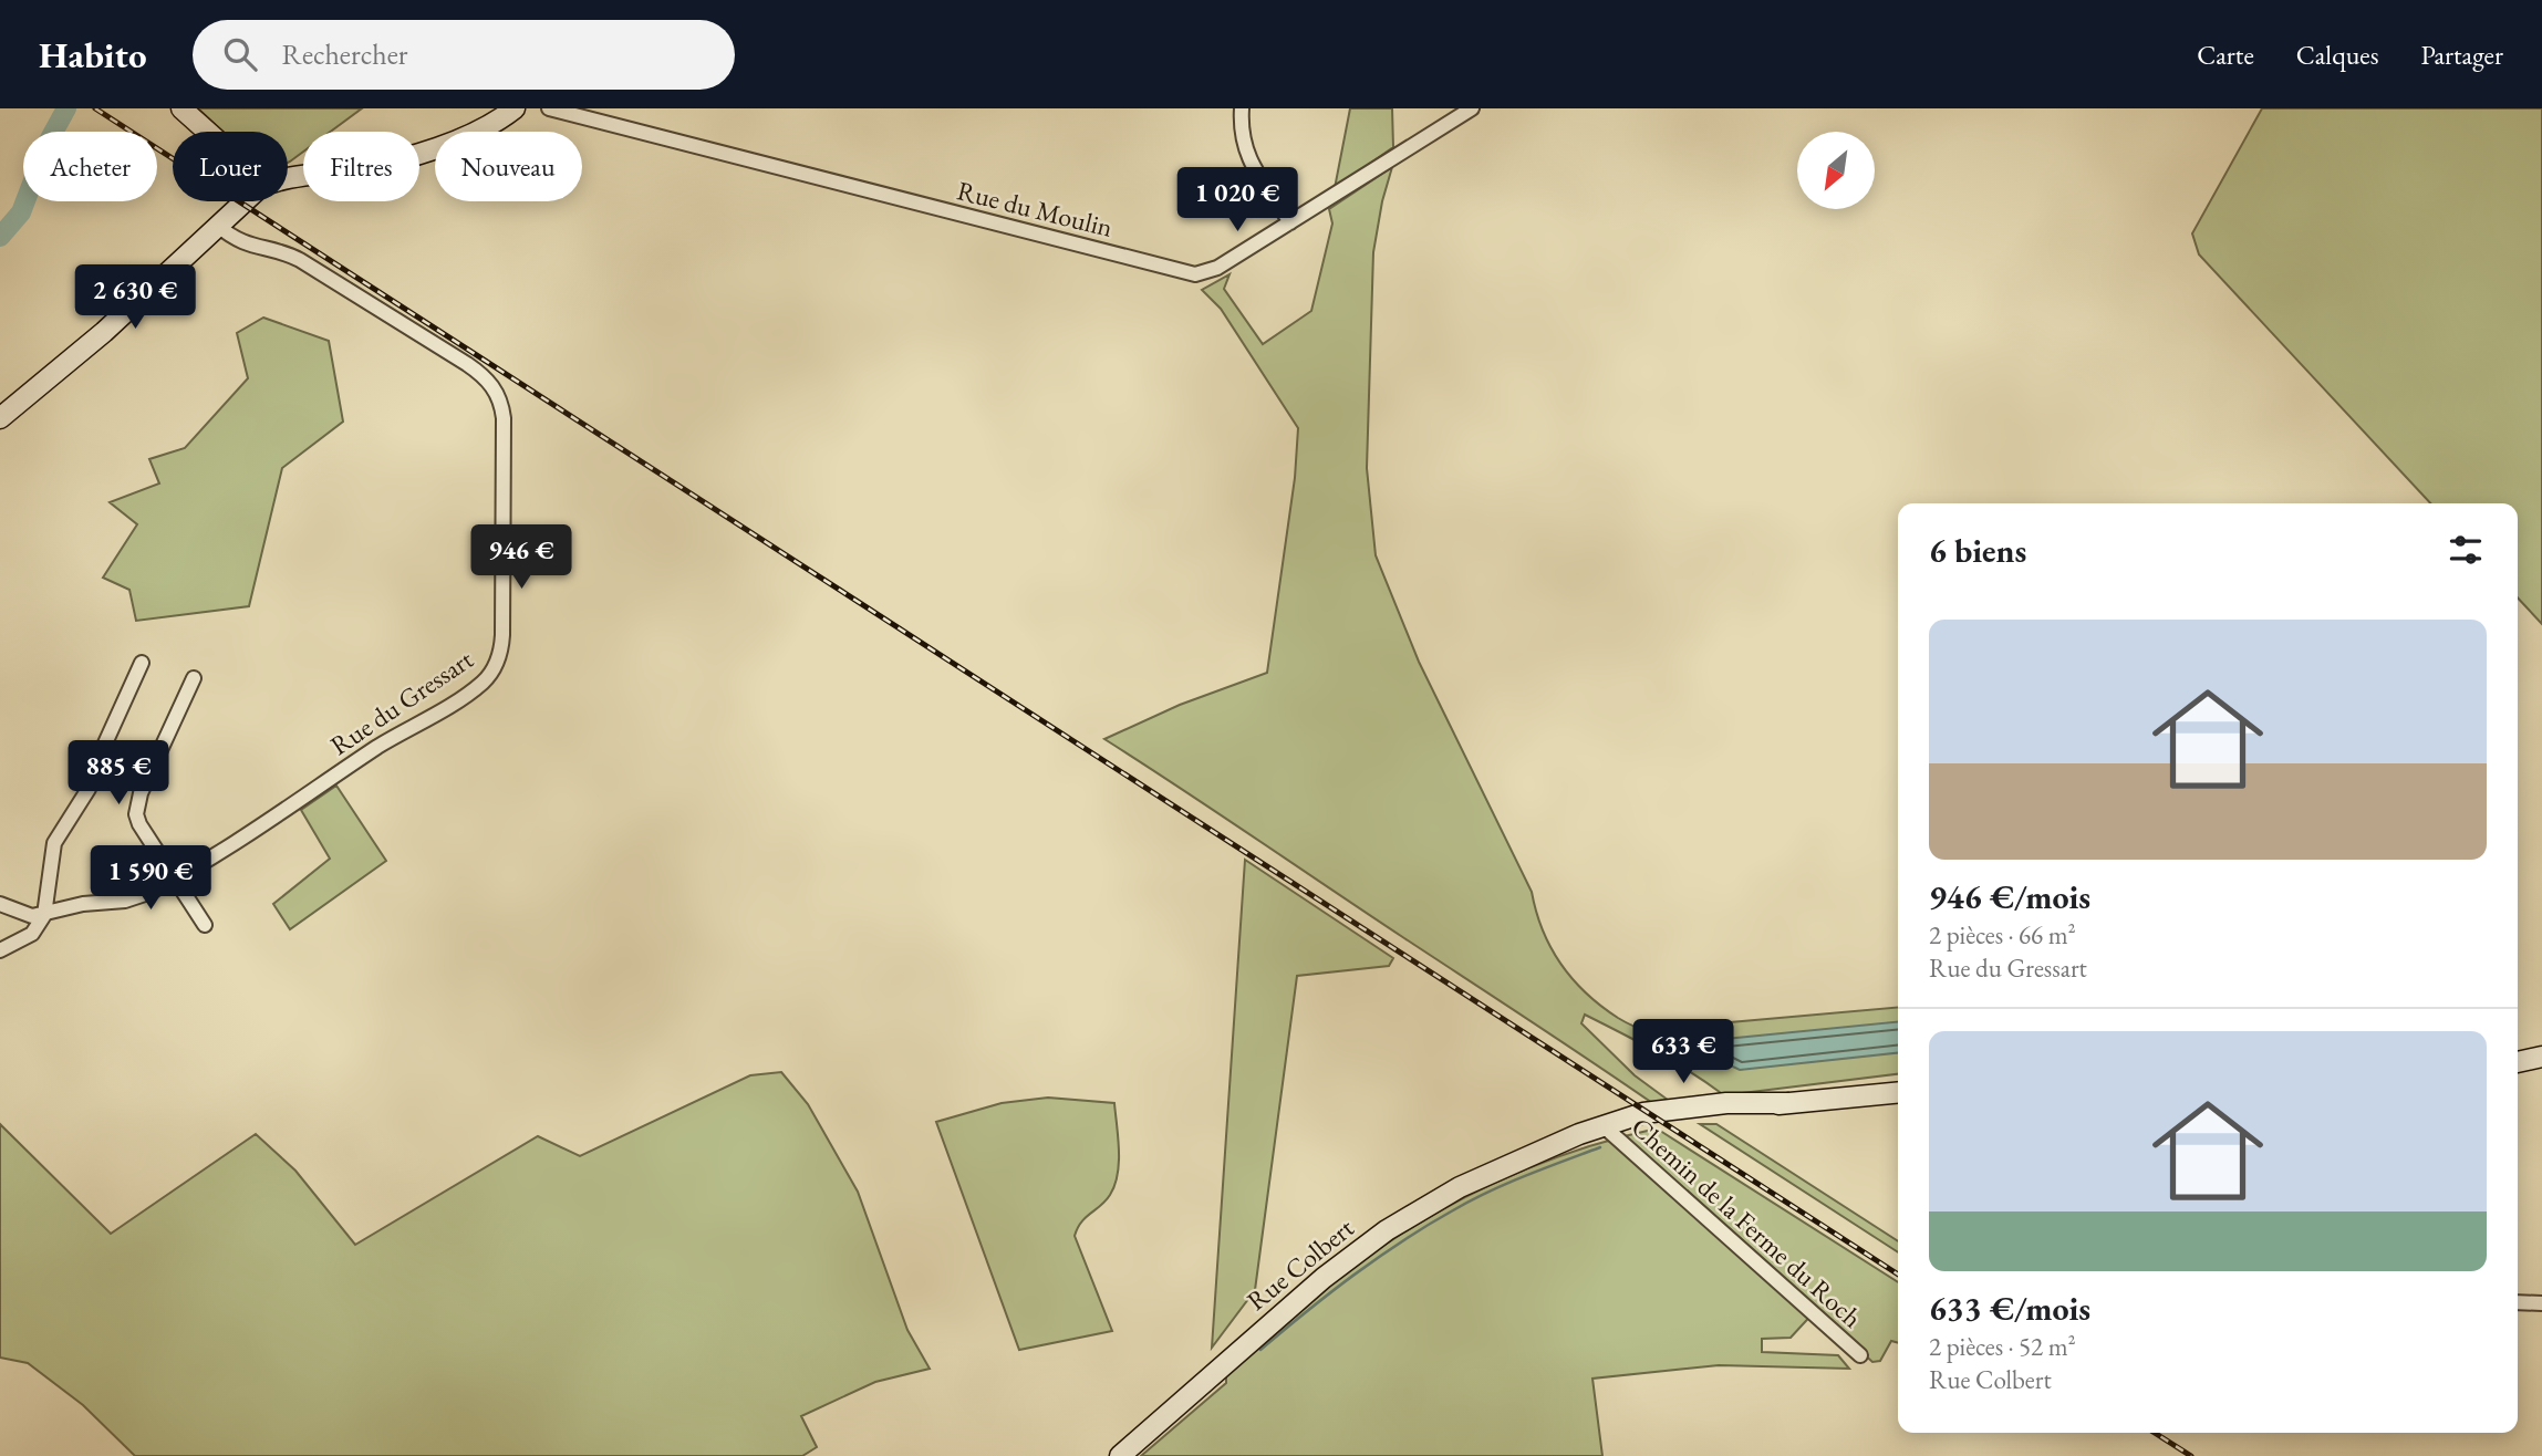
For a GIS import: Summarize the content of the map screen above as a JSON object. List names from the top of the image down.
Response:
{
  "streets": {
    "main road": ["Rue Colbert"],
    "street": ["Rue du Moulin", "Rue du Gressart", "Chemin de la Ferme du Roch"]
  },
  "crossings": [
    ["Chemin de la Ferme du Roch", "Rue Colbert"]
  ],
  "north": "bottom left",
  "page": {
    "header": "Habito",
    "search": "Rechercher",
    "nav": ["Carte", "Calques", "Partager"],
    "chip": [
      "Acheter",
      "Louer",
      "Filtres",
      "Nouveau"
    ],
    "price": [
      "1 020 €",
      "2 630 €",
      "946 €",
      "885 €",
      "1 590 €",
      "633 €"
    ],
    "heading": "6 biens",
    "list": [
      {
        "name": "946 €/mois",
        "note": "2 pièces · 66 m² · Rue du Gressart"
      },
      {
        "name": "633 €/mois",
        "note": "2 pièces · 52 m² · Rue Colbert"
      }
    ]
  }
}
